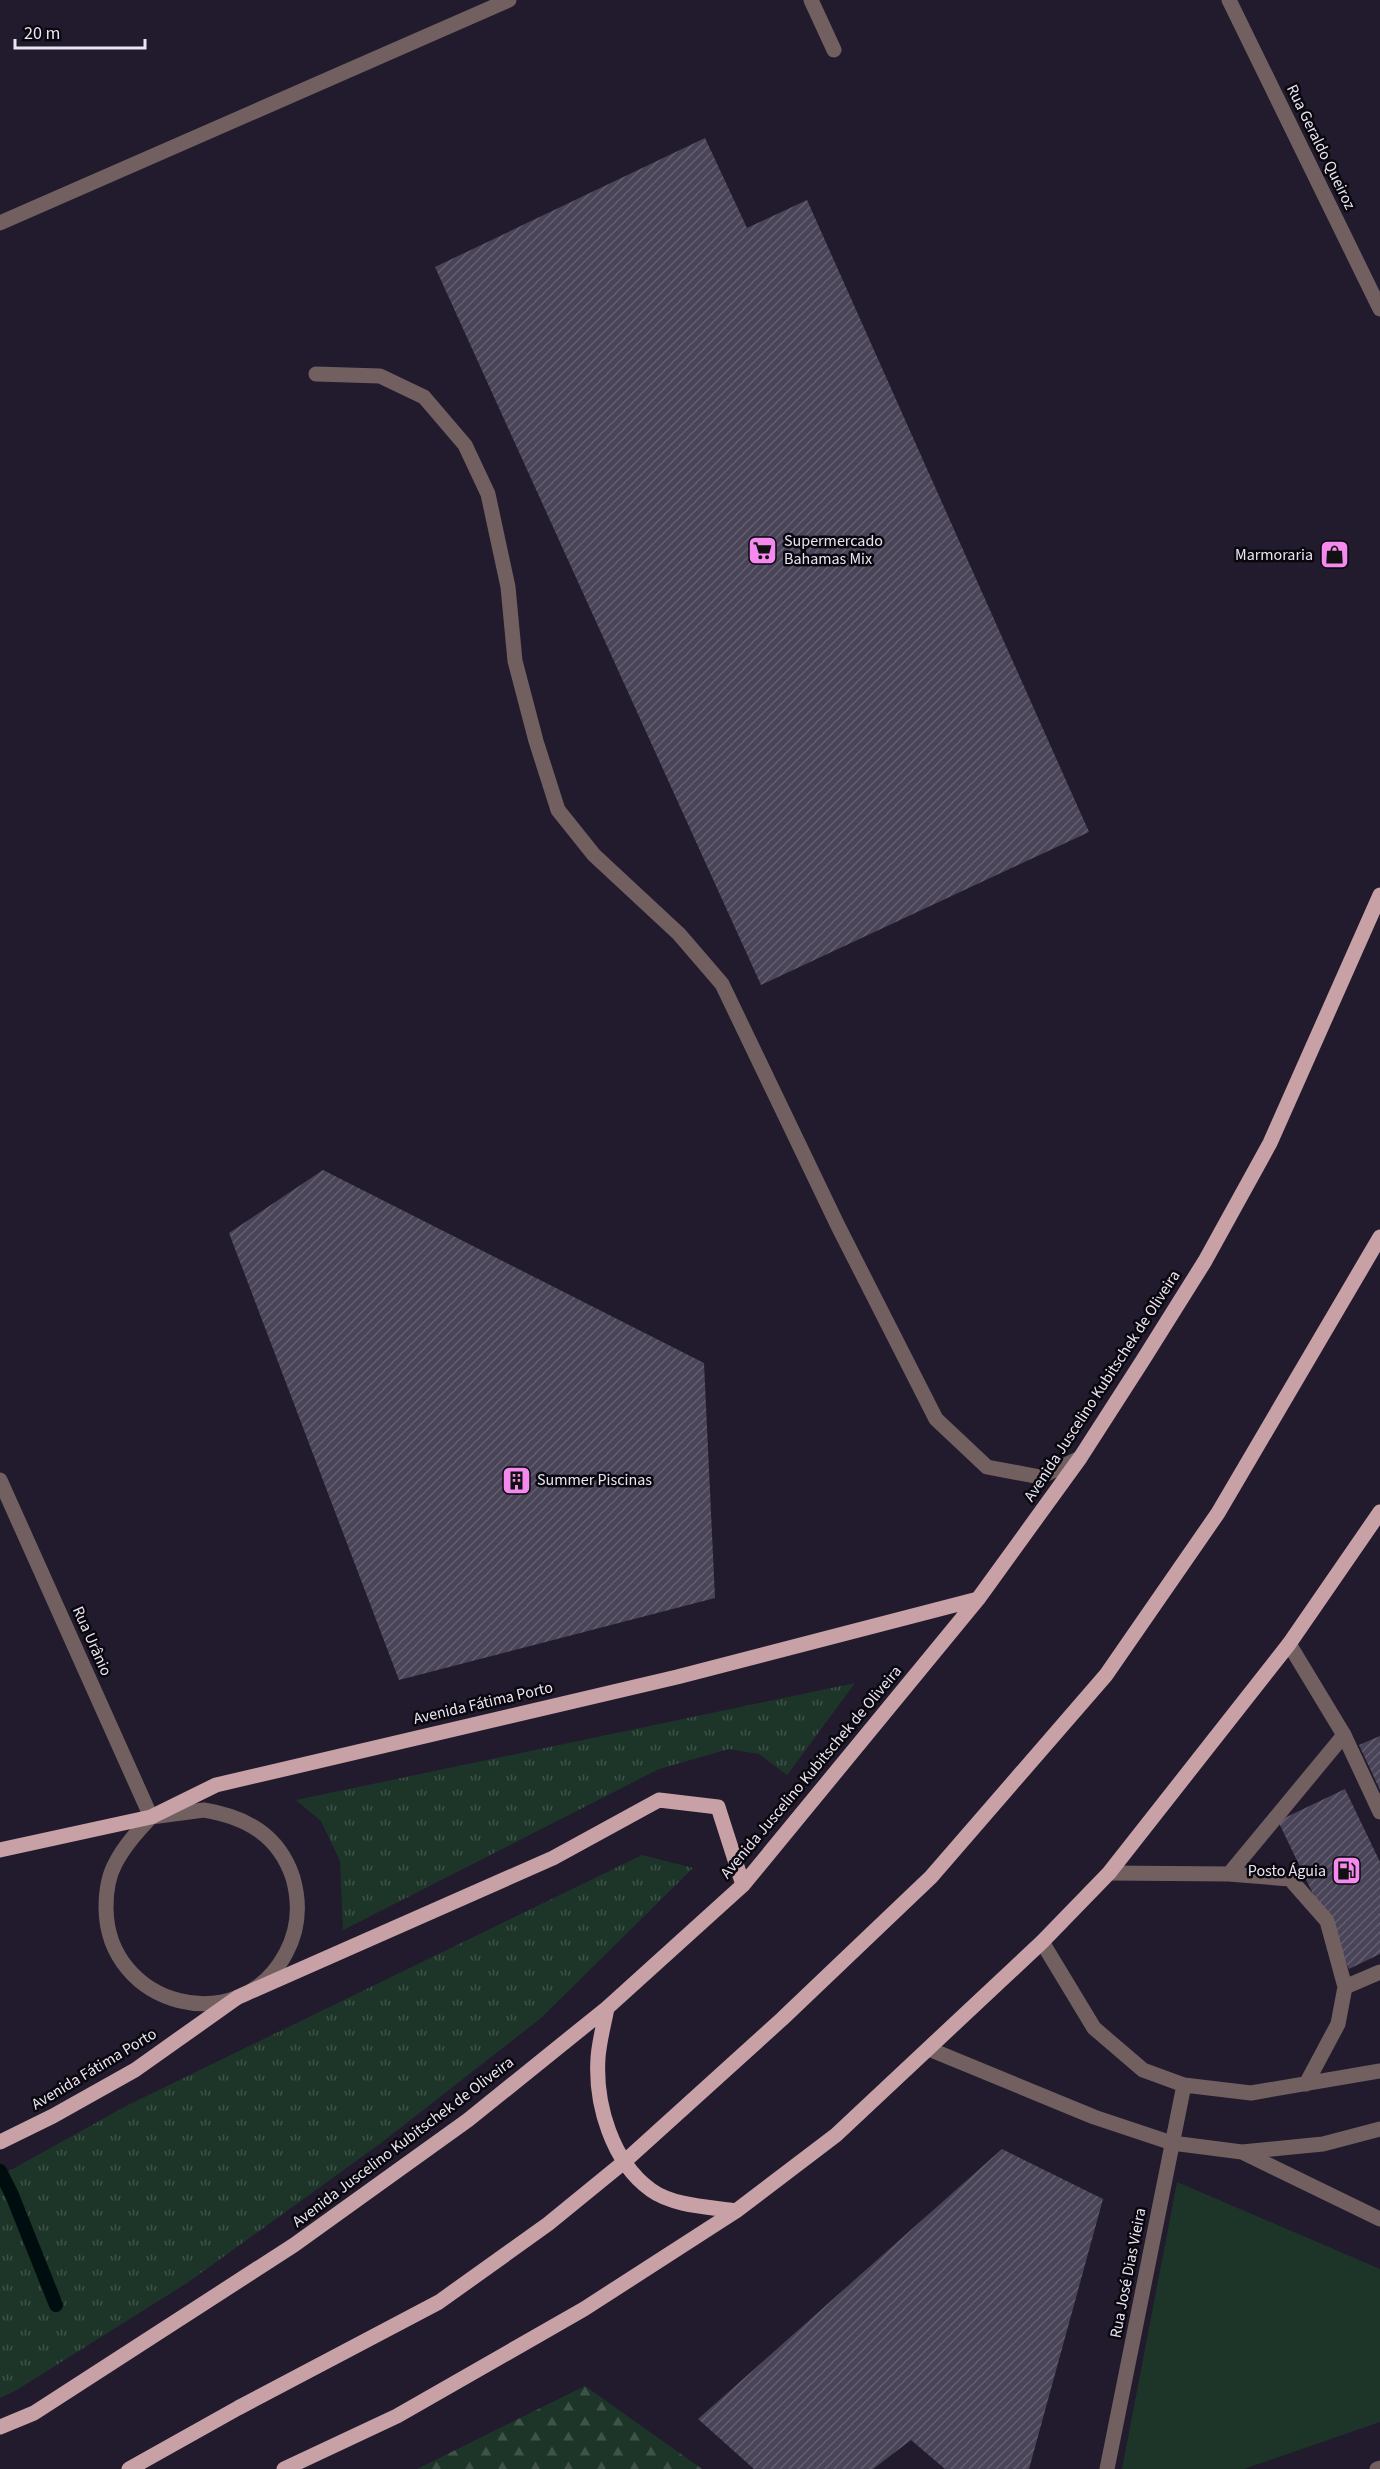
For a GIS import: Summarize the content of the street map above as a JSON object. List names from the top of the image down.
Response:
{
  "streets": {
    "main road": ["Avenida Juscelino Kubitschek de Oliveira", "Avenida Fátima Porto"],
    "street": ["Rua Geraldo Queiroz", "Rua Urânio", "Rua José Dias Vieira"]
  },
  "crossings": [
    ["Avenida Juscelino Kubitschek de Oliveira", "Avenida Fátima Porto"],
    ["Rua Urânio", "Avenida Fátima Porto"]
  ],
  "places": {
    "supermarket": ["Supermercado Bahamas Mix"],
    "shop": ["Marmoraria"],
    "building": ["Summer Piscinas"],
    "fuel station": ["Posto Águia"]
  },
  "scale_bar": "20 m"
}
